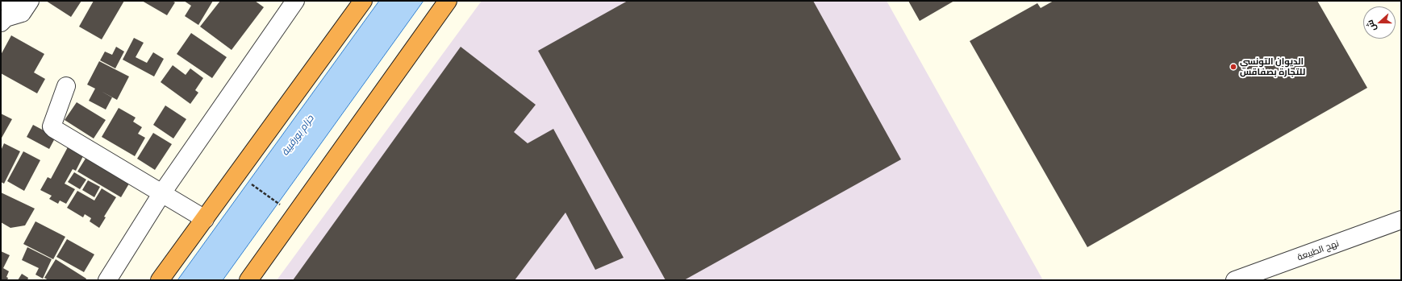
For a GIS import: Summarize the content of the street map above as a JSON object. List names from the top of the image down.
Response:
{
  "streets": {
    "street": ["نهج الطبيعة"]
  },
  "water": ["حزام بورقيبة"],
  "places": ["الديوان التونسي للتجارة بصفاقس"],
  "north": "left"
}
